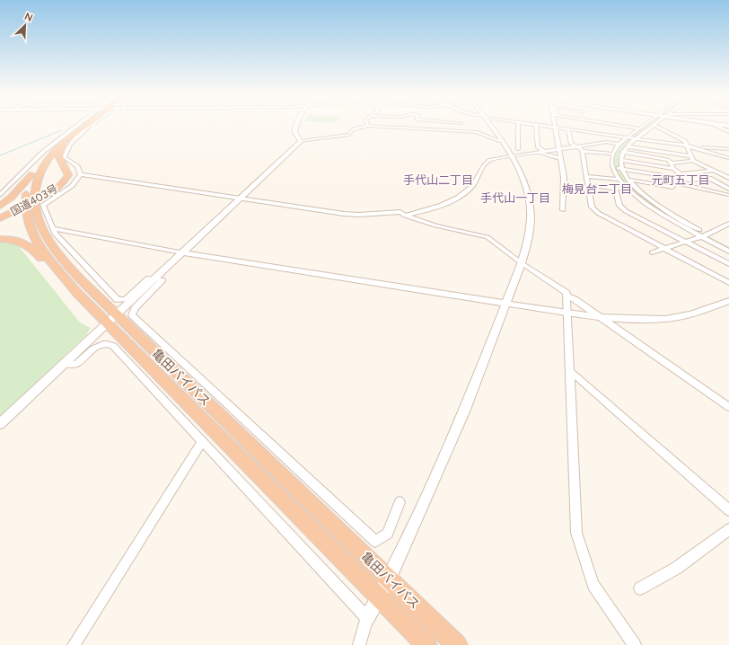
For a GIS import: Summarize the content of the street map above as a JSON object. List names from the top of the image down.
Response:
{
  "streets": {
    "highway": ["国道403号", "亀田バイパス"]
  },
  "crossings": [
    ["国道403号", "亀田バイパス"]
  ],
  "districts": [
    "手代山二丁目",
    "元町五丁目",
    "梅見台二丁目",
    "手代山一丁目"
  ],
  "north": "top right"
}
